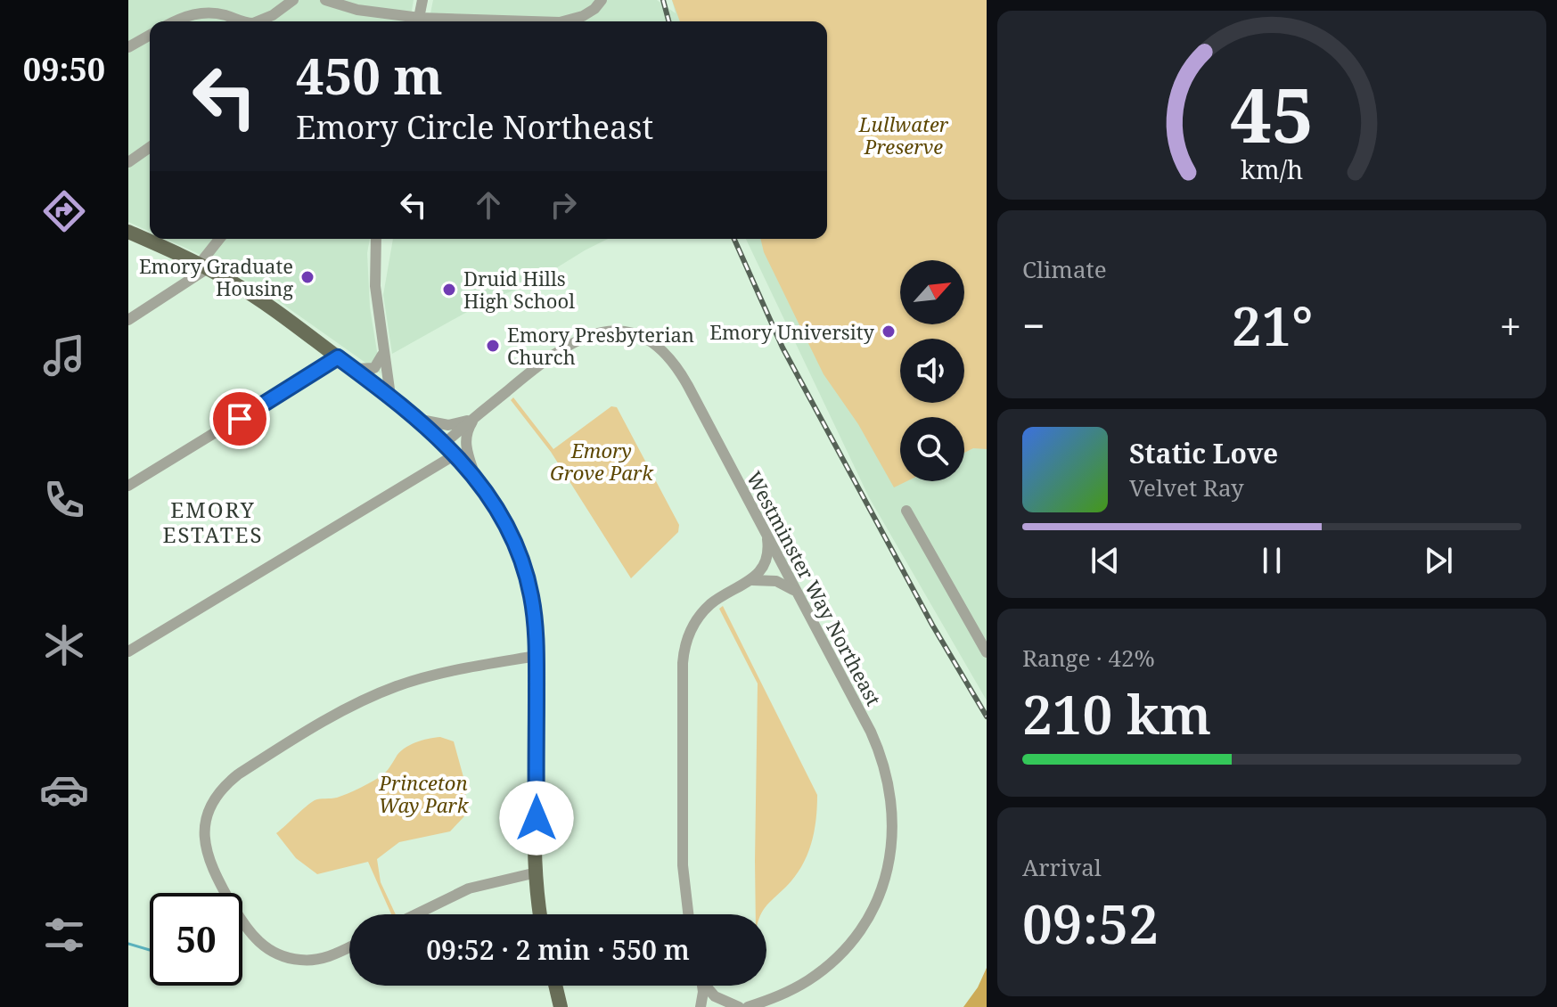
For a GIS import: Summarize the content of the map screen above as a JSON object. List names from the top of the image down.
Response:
{
  "streets": {
    "street": ["Westminster Way Northeast"]
  },
  "districts": ["EMORY ESTATES"],
  "parks": ["Lullwater Preserve", "Emory Grove Park", "Princeton Way Park"],
  "places": [
    "Emory Graduate Housing",
    "Druid Hills High School",
    "Emory University",
    "Emory Presbyterian Church"
  ],
  "north": "top right",
  "page": {
    "tabs": "09:50",
    "turn": ["450 m", "Emory Circle Northeast"],
    "tile": [
      "Climate",
      ["Range · 42%", "210 km"],
      ["Arrival", "09:52"]
    ],
    "heat": ["−", "21°", "+"],
    "song": ["Static Love", "Velvet Ray"],
    "limit": "50",
    "trip": "09:52 · 2 min · 550 m",
    "gauge": ["45", "km/h"]
  }
}
